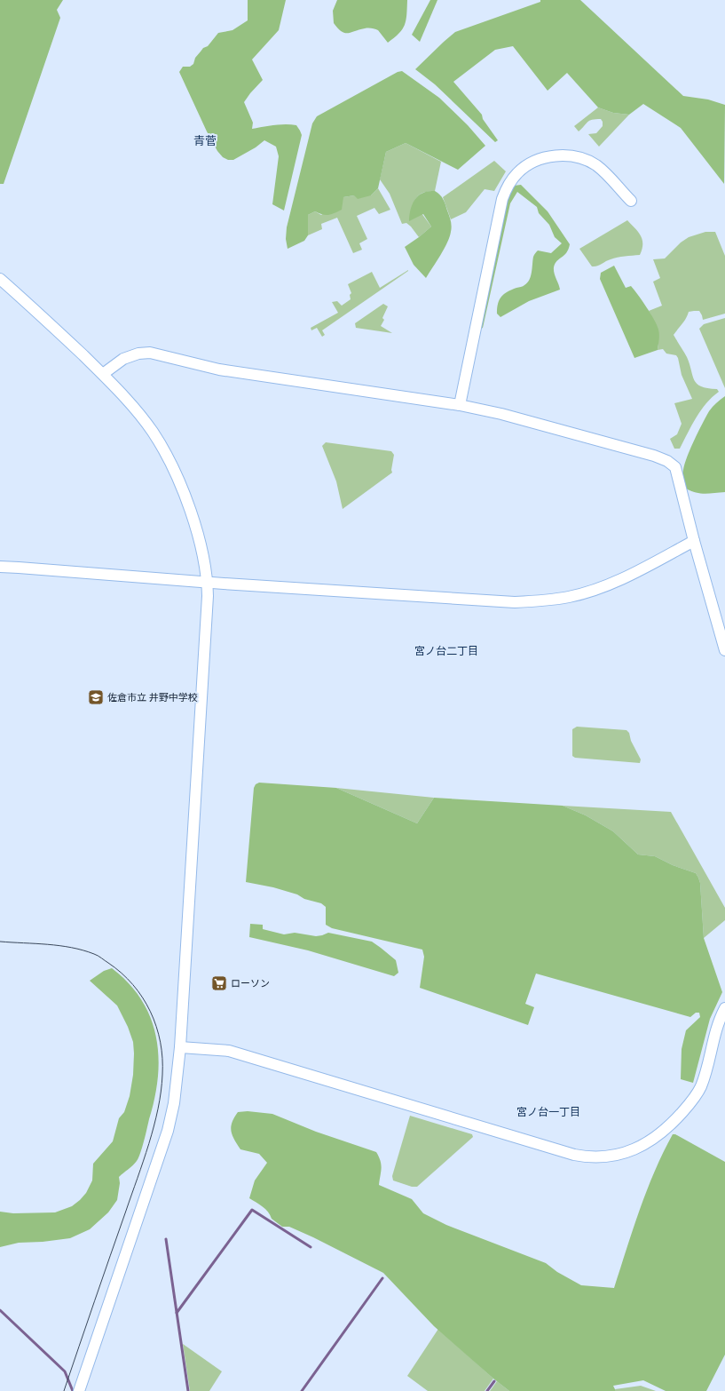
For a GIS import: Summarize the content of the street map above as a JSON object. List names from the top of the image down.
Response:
{
  "districts": ["青菅", "宮ノ台二丁目", "宮ノ台一丁目"],
  "places": {
    "school or university": ["佐倉市立 井野中学校"],
    "supermarket": ["ローソン"]
  }
}
